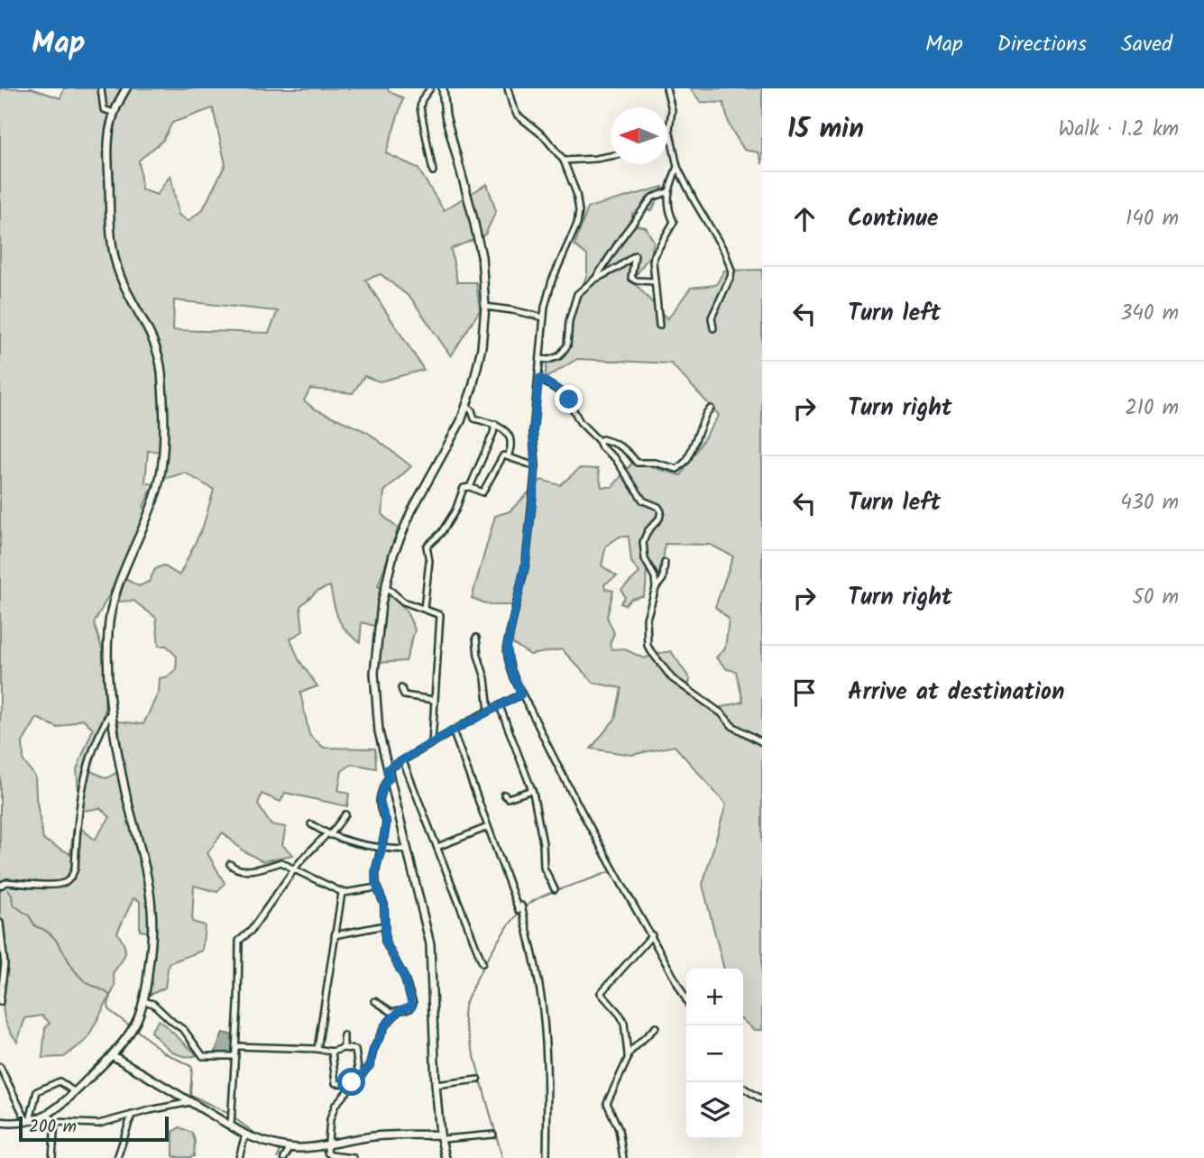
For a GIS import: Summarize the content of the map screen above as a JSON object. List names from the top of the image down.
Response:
{
  "scale_bar": "200 m",
  "north": "left",
  "page": {
    "header": "Map",
    "nav": ["Map", "Directions", "Saved"],
    "heading": ["15 min", "Walk · 1.2 km"],
    "list": [
      ["Continue", "140 m"],
      ["Turn left", "340 m"],
      ["Turn right", "210 m"],
      ["Turn left", "430 m"],
      ["Turn right", "50 m"],
      "Arrive at destination"
    ],
    "map_buttons": ["+", "−"],
    "scale": "200 m"
  }
}
